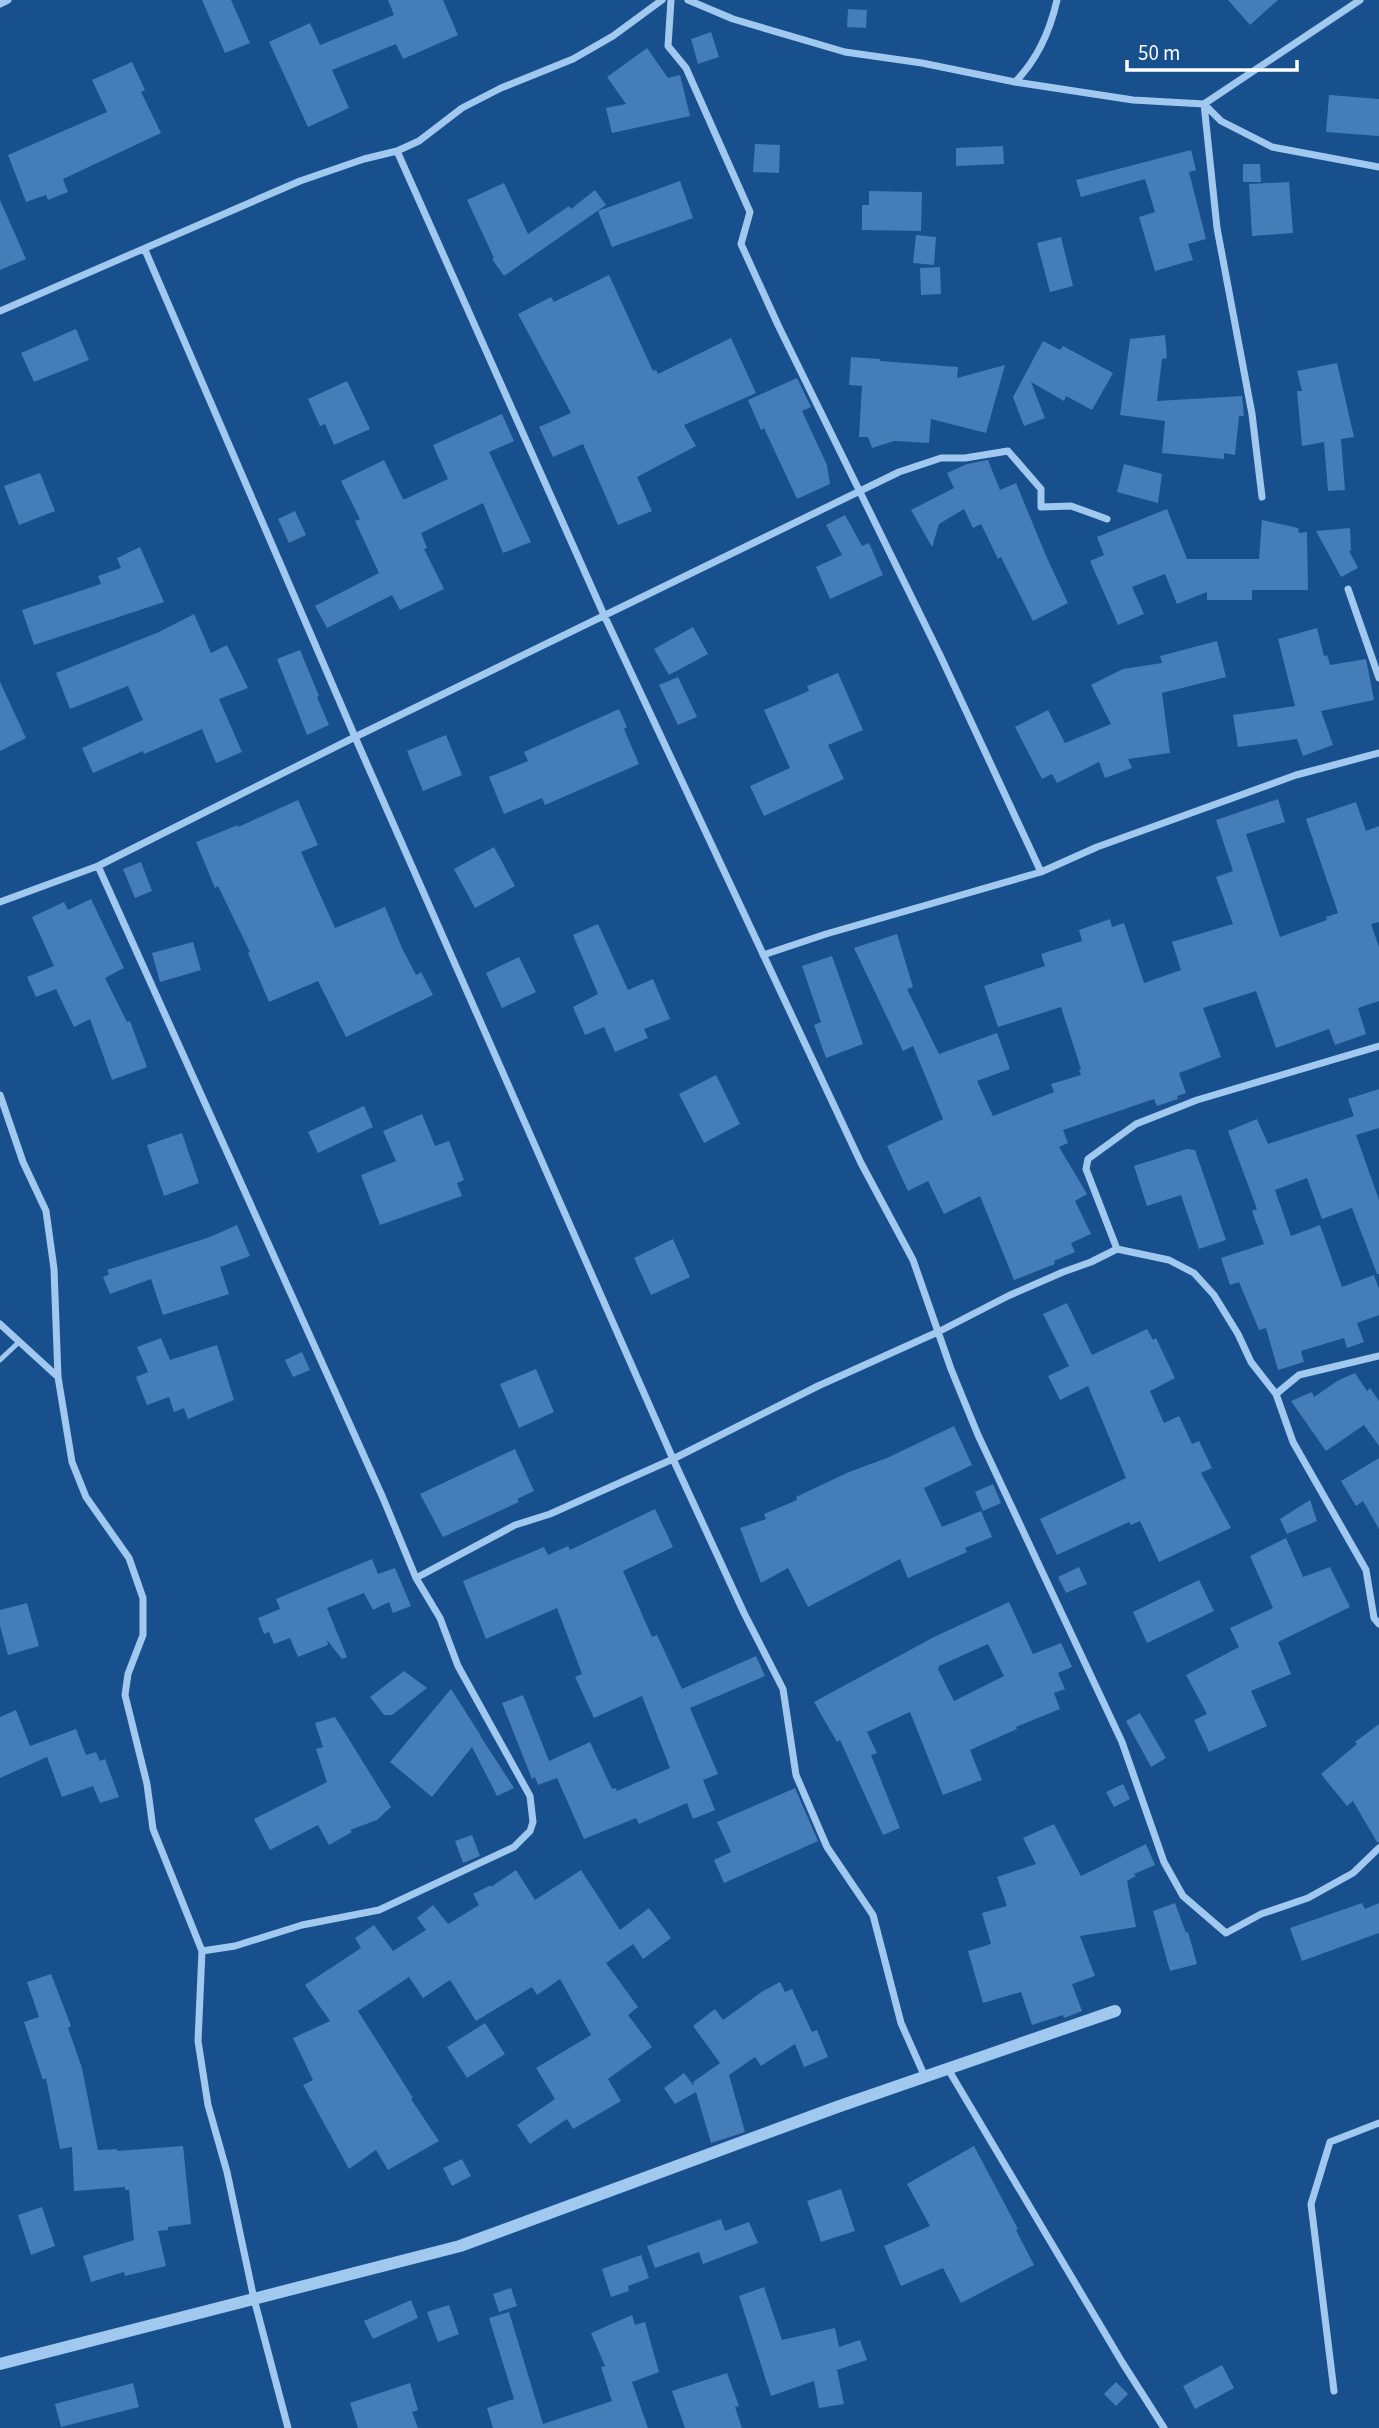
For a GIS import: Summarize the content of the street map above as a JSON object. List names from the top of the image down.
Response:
{
  "scale_bar": "50 m"
}
